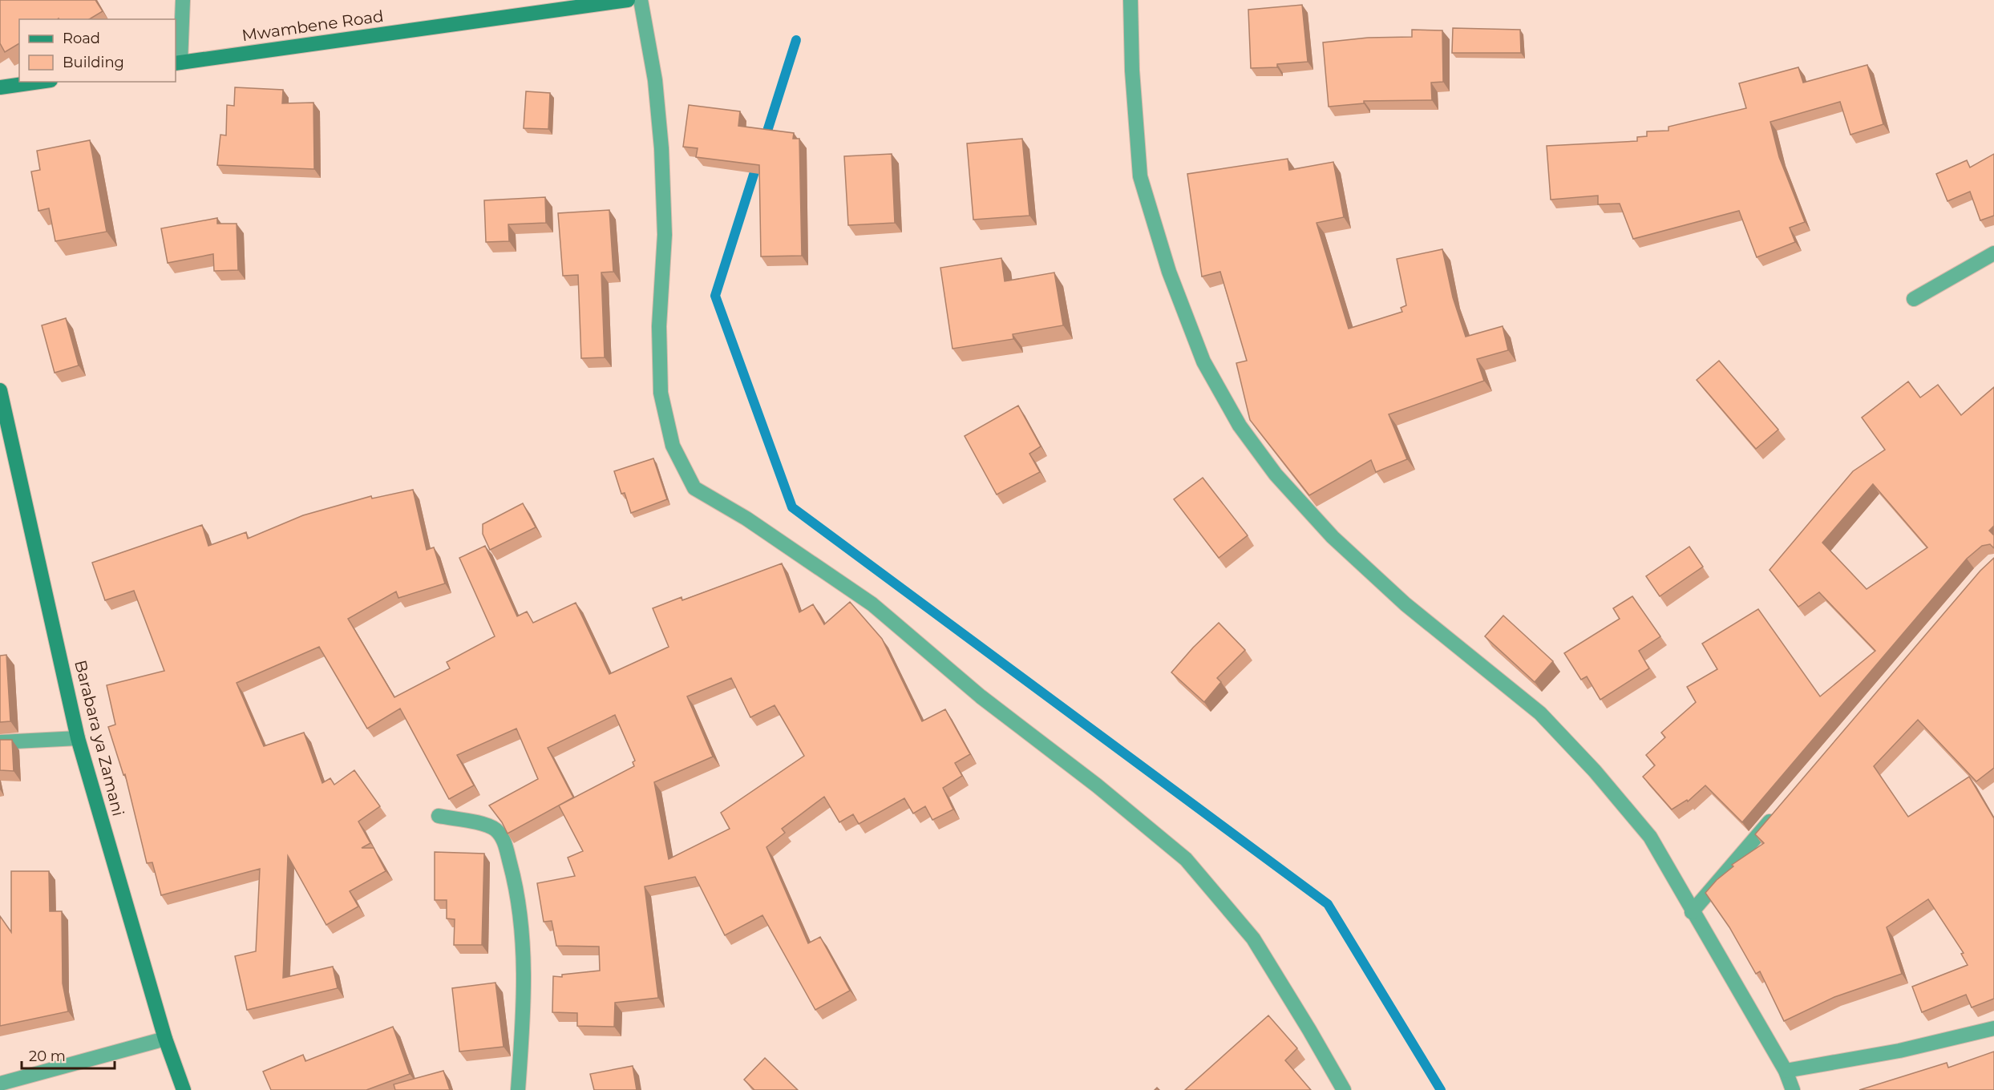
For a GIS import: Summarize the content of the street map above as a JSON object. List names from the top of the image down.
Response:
{
  "streets": {
    "street": ["Mwambene Road", "Barabara ya Zamani"]
  },
  "legend": ["Road", "Building"],
  "scale_bar": "20 m"
}
